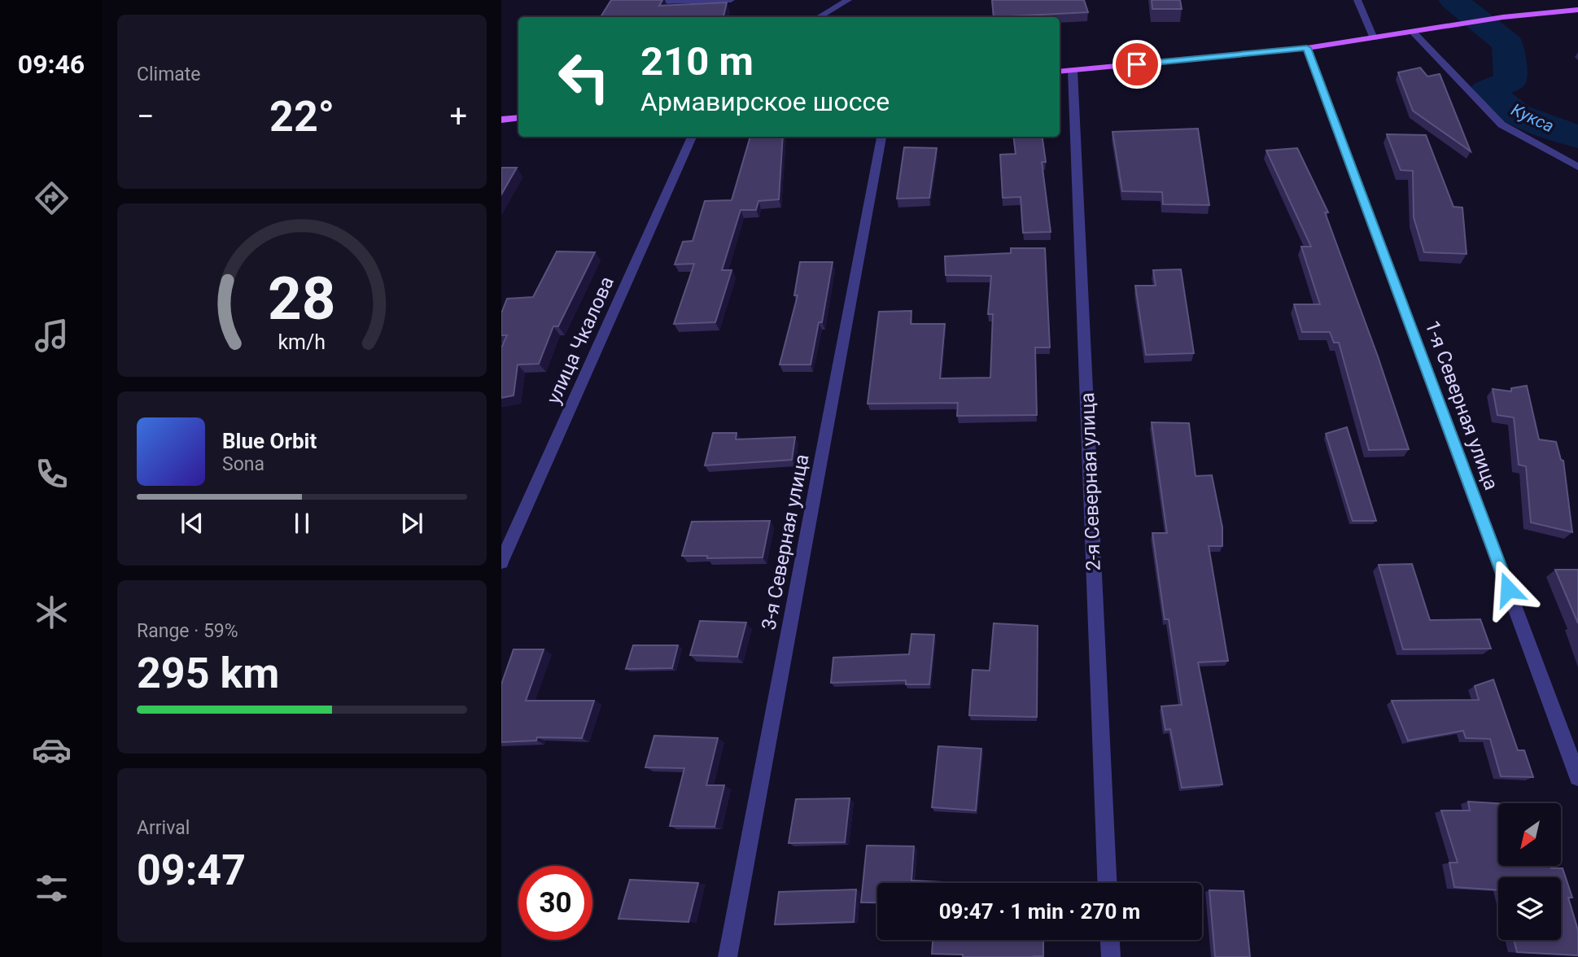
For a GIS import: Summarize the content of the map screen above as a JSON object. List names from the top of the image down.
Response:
{
  "streets": {
    "street": [
      "улица Чкалова",
      "1-я Северная улица",
      "2-я Северная улица",
      "3-я Северная улица"
    ]
  },
  "water": ["Кукса"],
  "north": "bottom left",
  "page": {
    "tabs": "09:46",
    "tile": [
      "Climate",
      ["Range · 59%", "295 km"],
      ["Arrival", "09:47"]
    ],
    "turn": ["210 m", "Армавирское шоссе"],
    "heat": ["−", "22°", "+"],
    "song": ["Blue Orbit", "Sona"],
    "limit": "30",
    "trip": "09:47 · 1 min · 270 m",
    "gauge": ["28", "km/h"]
  }
}
